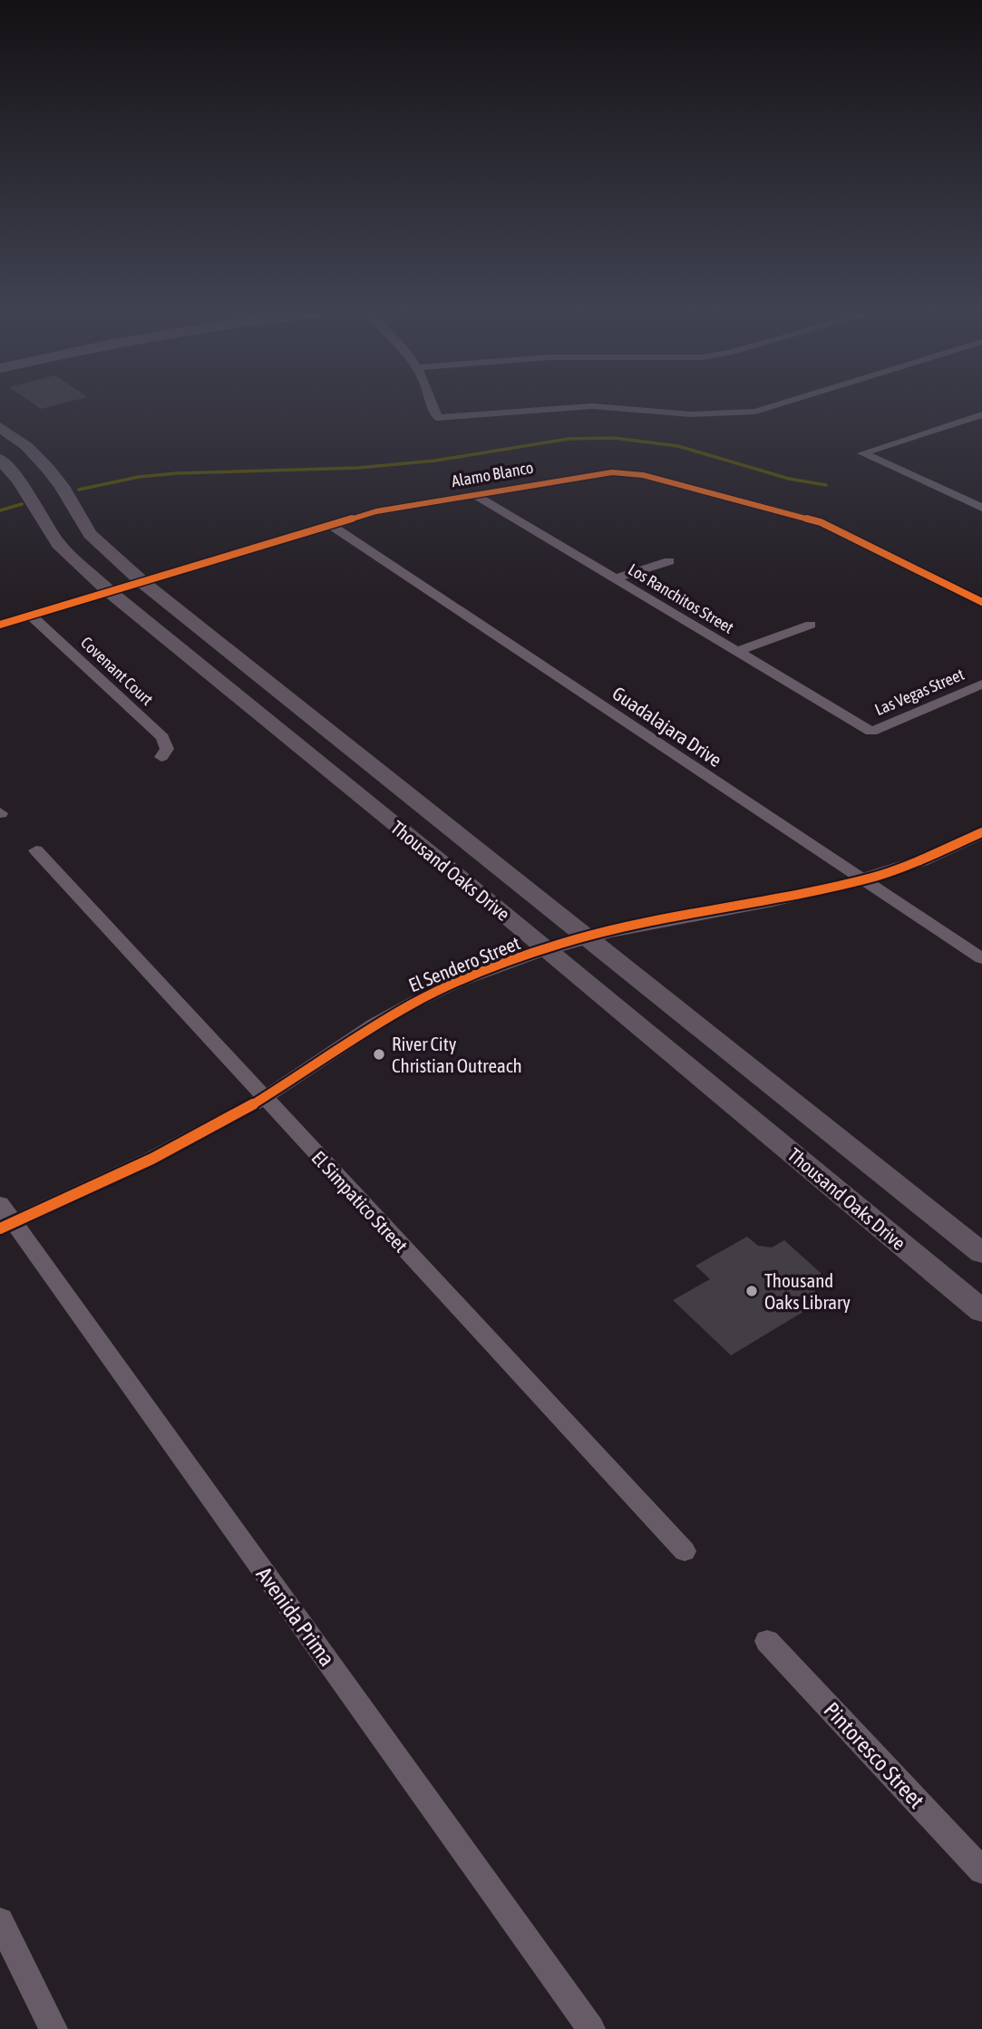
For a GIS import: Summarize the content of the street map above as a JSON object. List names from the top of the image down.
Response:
{
  "streets": {
    "main road": ["Thousand Oaks Drive"],
    "street": [
      "Alamo Blanco",
      "Los Ranchitos Street",
      "Covenant Court",
      "Las Vegas Street",
      "Guadalajara Drive",
      "El Sendero Street",
      "El Simpatico Street",
      "Avenida Prima",
      "Pintoresco Street"
    ]
  },
  "crossings": [
    ["Alamo Blanco", "Los Ranchitos Street"],
    ["Alamo Blanco", "Covenant Court"],
    ["Alamo Blanco", "Guadalajara Drive"],
    ["Alamo Blanco", "Thousand Oaks Drive"],
    ["Los Ranchitos Street", "Las Vegas Street"],
    ["Guadalajara Drive", "El Sendero Street"],
    ["Thousand Oaks Drive", "El Sendero Street"],
    ["El Sendero Street", "El Simpatico Street"],
    ["El Sendero Street", "Avenida Prima"]
  ],
  "places": ["River City Christian Outreach", "Thousand Oaks Library"]
}
